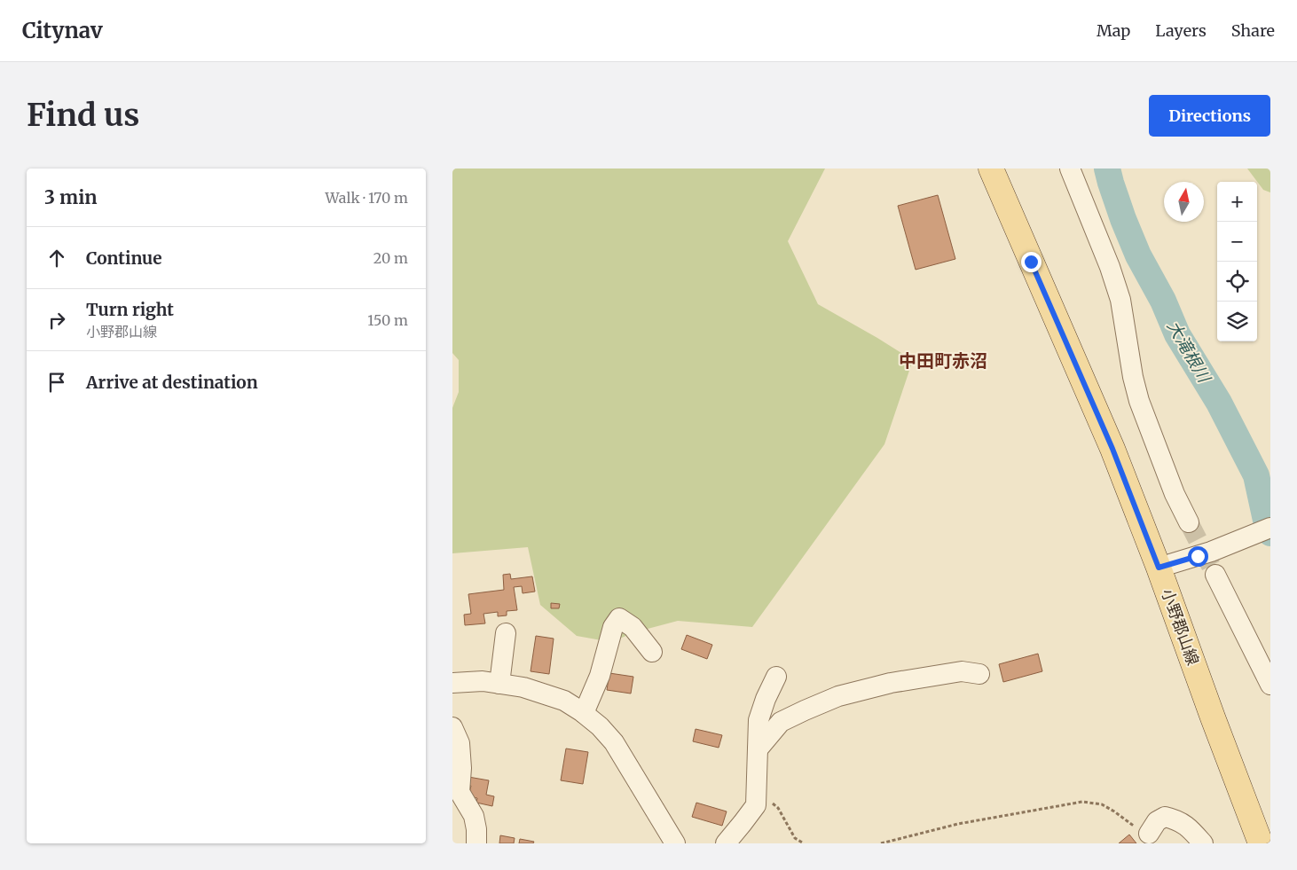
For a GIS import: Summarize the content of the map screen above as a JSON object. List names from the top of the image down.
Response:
{
  "streets": {
    "main road": ["小野郡山線"]
  },
  "districts": ["中田町赤沼"],
  "water": ["大滝根川"],
  "north": "top",
  "page": {
    "header": "Citynav",
    "nav": ["Map", "Layers", "Share"],
    "buttons": "Directions",
    "title": "Find us",
    "heading": ["3 min", "Walk · 170 m"],
    "map_buttons": ["+", "−"],
    "list": [
      ["Continue", "20 m"],
      ["Turn right", "小野郡山線", "150 m"],
      "Arrive at destination"
    ]
  }
}
